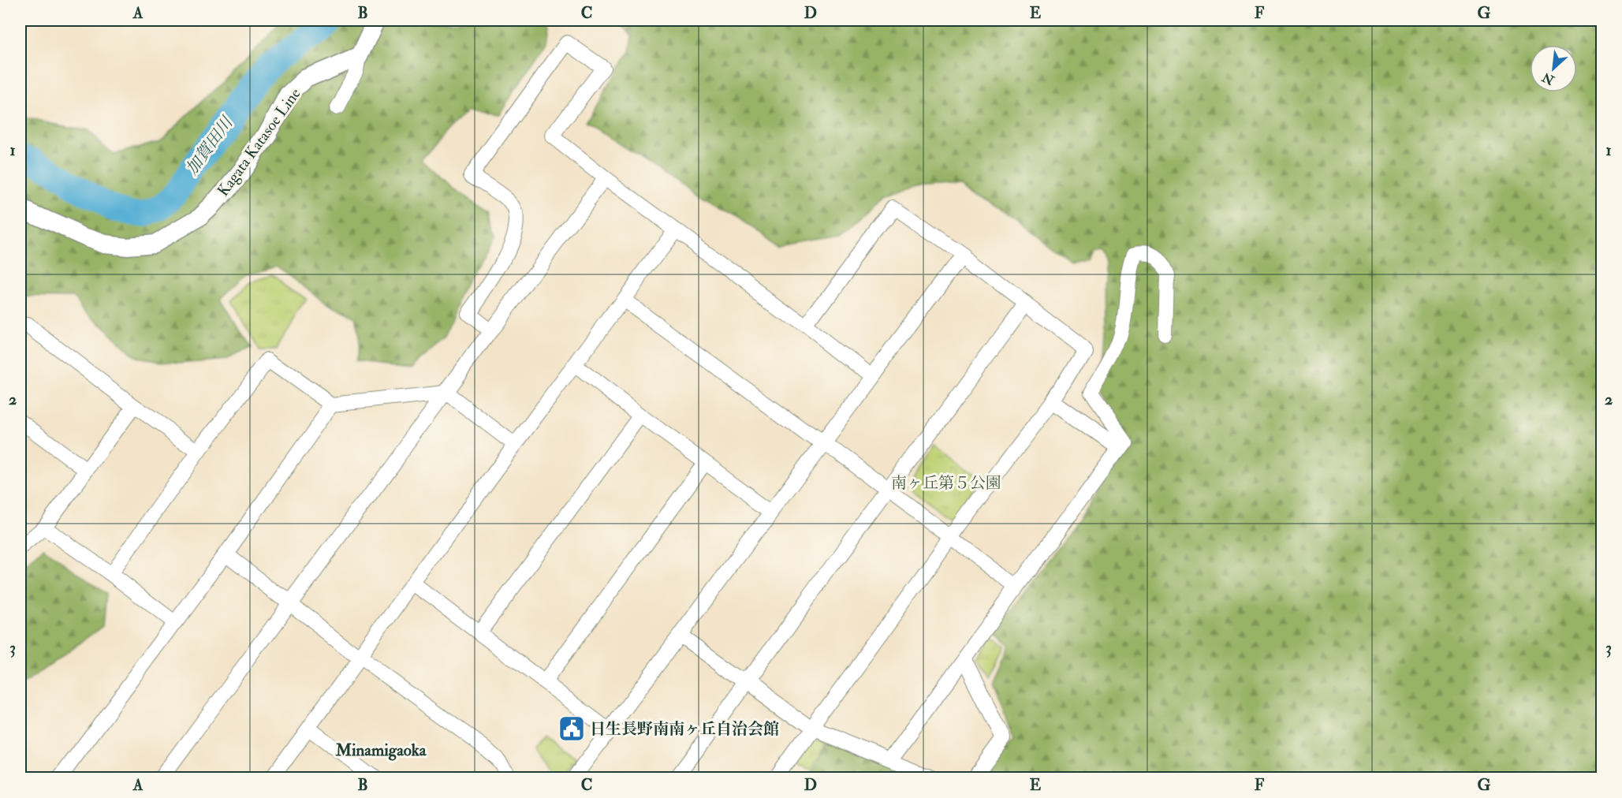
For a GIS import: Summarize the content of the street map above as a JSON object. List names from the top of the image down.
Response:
{
  "streets": {
    "main road": ["Kagata Katasoe Line"]
  },
  "districts": ["Minamigaoka"],
  "water": ["加賀田川"],
  "parks": ["南ヶ丘第５公園"],
  "places": {
    "public building": ["日生長野南南ヶ丘自治会館"]
  },
  "north": "bottom left",
  "grid": {
    "columns": [
      "A",
      "B",
      "C",
      "D",
      "E",
      "F",
      "G"
    ],
    "rows": ["1", "2", "3"]
  }
}
